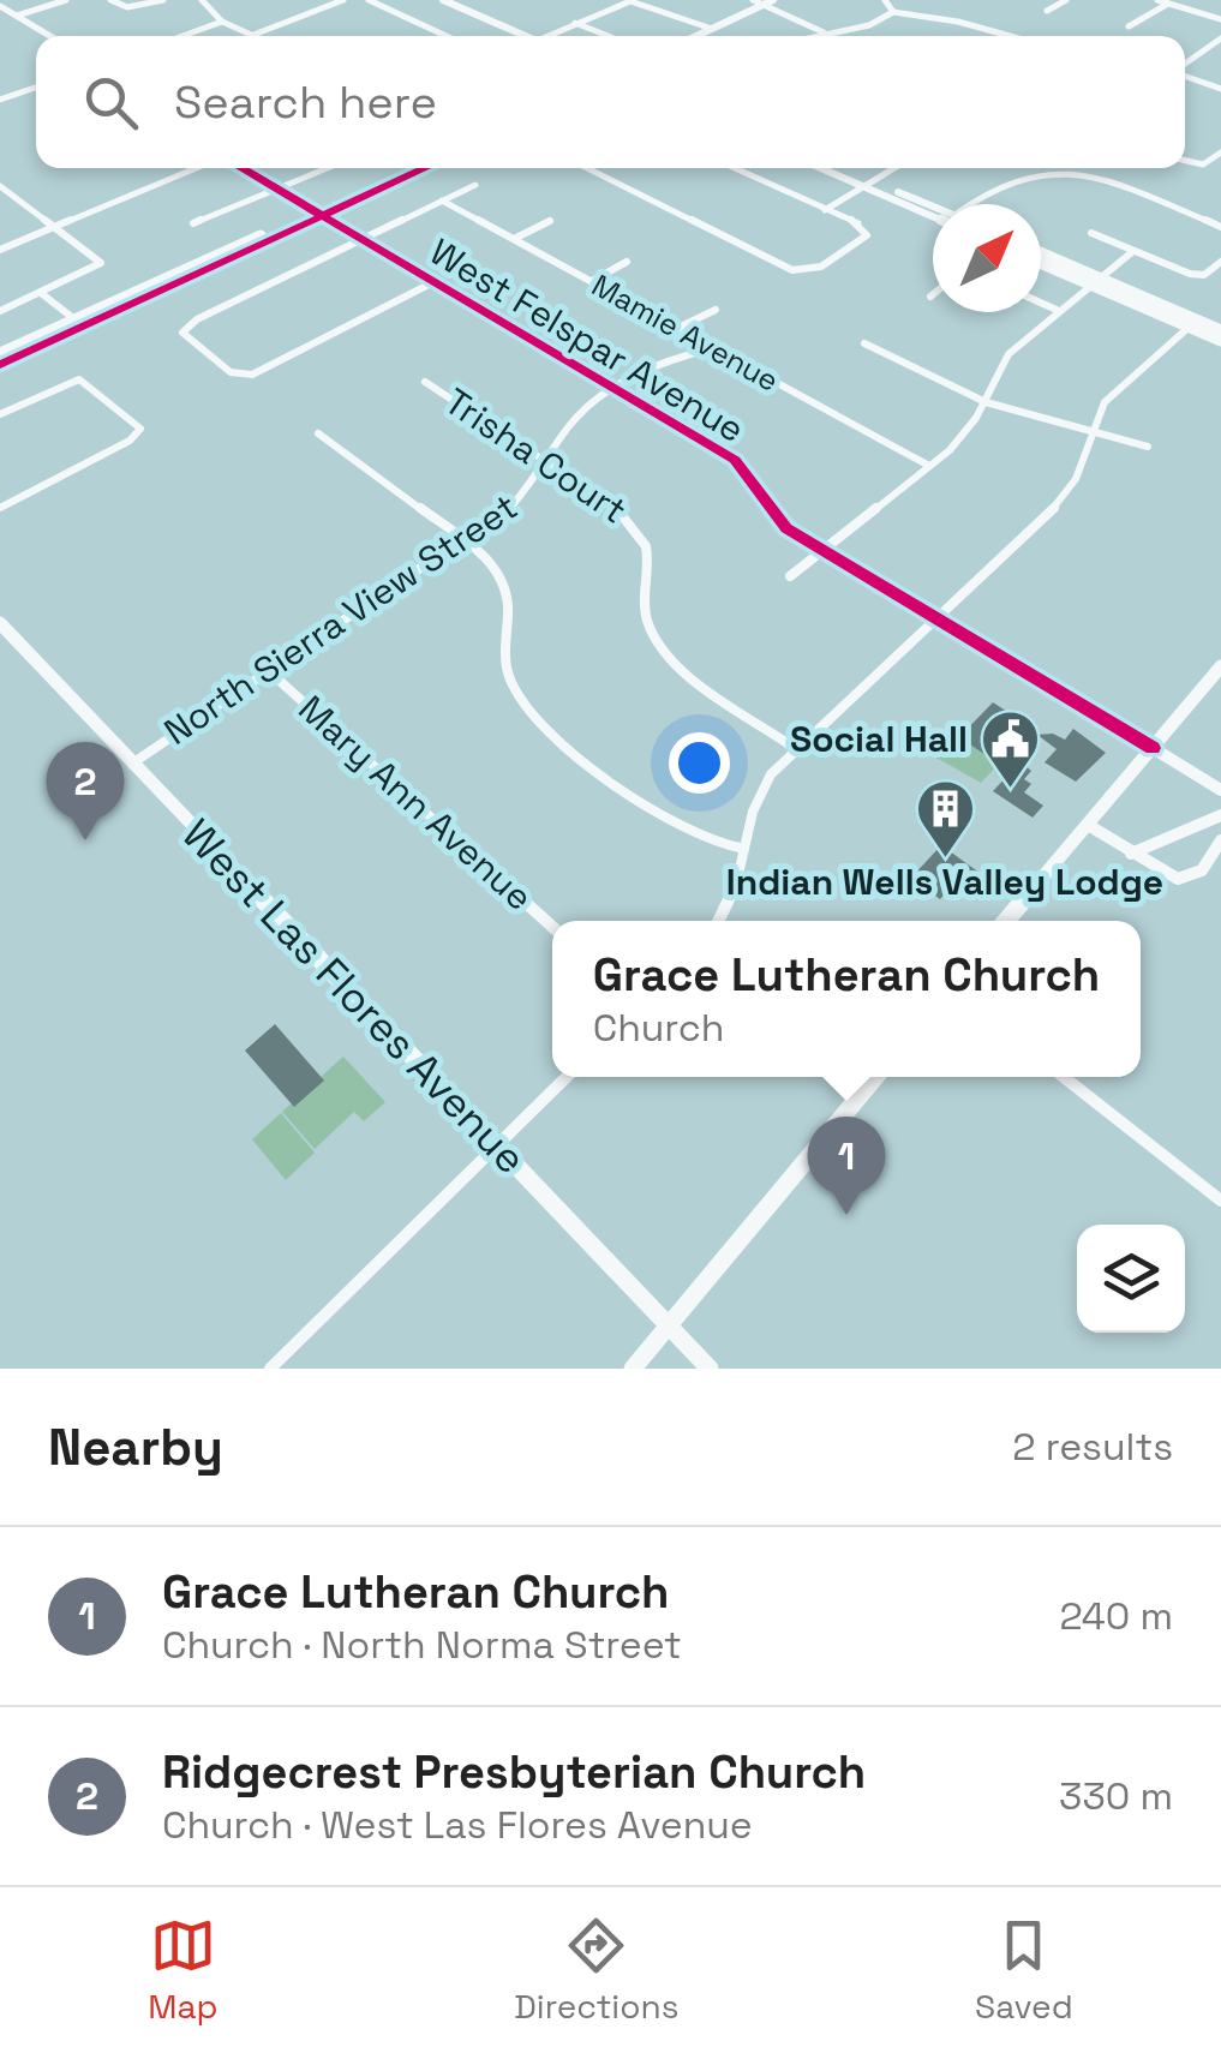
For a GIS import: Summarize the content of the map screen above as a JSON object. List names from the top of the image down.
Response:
{
  "streets": {
    "main road": ["West Las Flores Avenue"],
    "street": [
      "Mamie Avenue",
      "West Felspar Avenue",
      "Trisha Court",
      "North Sierra View Street",
      "Mary Ann Avenue"
    ]
  },
  "crossings": [
    ["Mamie Avenue", "North Sierra View Street"],
    ["West Felspar Avenue", "North Sierra View Street"],
    ["Trisha Court", "North Sierra View Street"],
    ["North Sierra View Street", "Mary Ann Avenue"],
    ["North Sierra View Street", "West Las Flores Avenue"]
  ],
  "places": {
    "public building": ["Social Hall"],
    "building": ["Indian Wells Valley Lodge"]
  },
  "north": "top right",
  "page": {
    "search": "Search here",
    "pins": ["2", "1"],
    "popup": ["Grace Lutheran Church", "Church"],
    "heading": ["Nearby", "2 results"],
    "list": [
      {
        "mark": "1",
        "name": "Grace Lutheran Church",
        "note": "Church · North Norma Street",
        "value": "240 m"
      },
      {
        "mark": "2",
        "name": "Ridgecrest Presbyterian Church",
        "note": "Church · West Las Flores Avenue",
        "value": "330 m"
      }
    ],
    "nav": ["Map", "Directions", "Saved"]
  }
}
